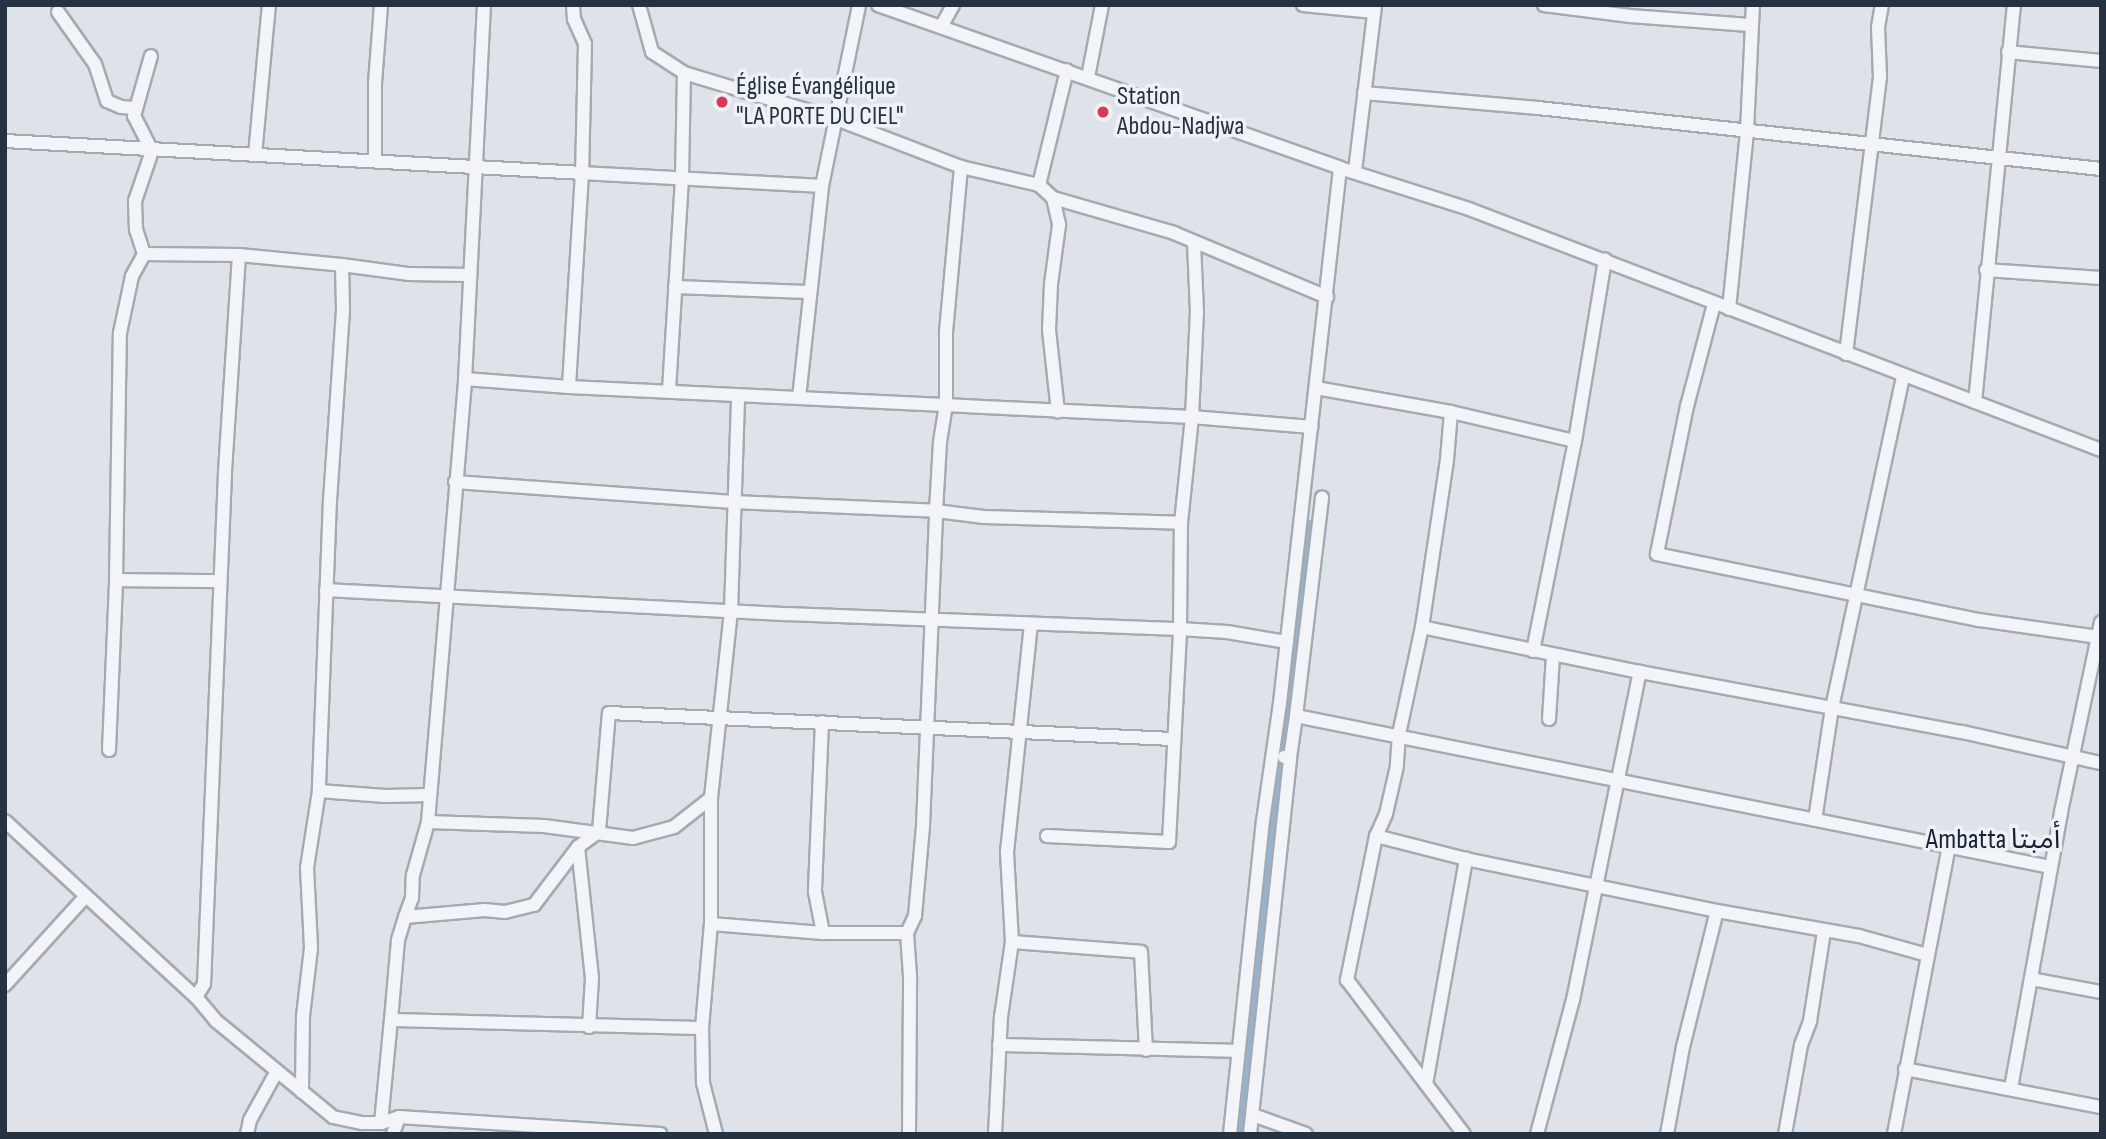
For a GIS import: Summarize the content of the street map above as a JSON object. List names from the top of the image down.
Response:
{
  "districts": ["Ambatta أمبتا"],
  "places": ["Église Évangélique \"LA PORTE DU CIEL\"", "Station Abdou-Nadjwa"]
}
